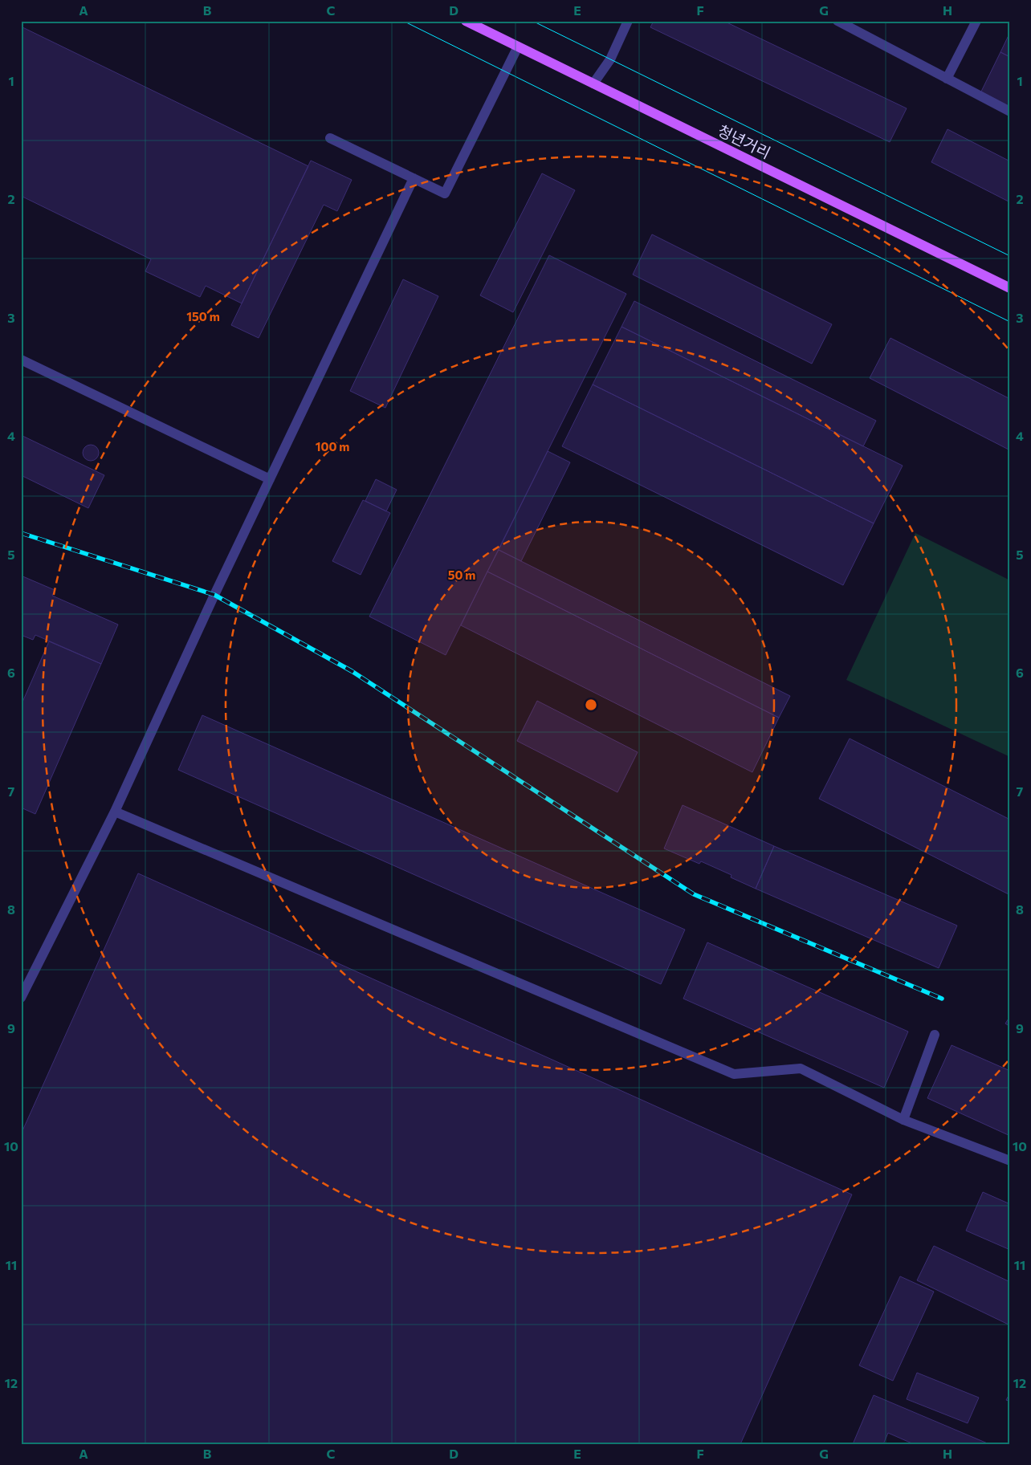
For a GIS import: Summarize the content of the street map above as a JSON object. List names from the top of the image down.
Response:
{
  "streets": {
    "main road": ["청년거리"]
  },
  "grid": {
    "columns": [
      "A",
      "B",
      "C",
      "D",
      "E",
      "F",
      "G",
      "H"
    ],
    "rows": [
      "1",
      "2",
      "3",
      "4",
      "5",
      "6",
      "7",
      "8",
      "9",
      "10",
      "11",
      "12"
    ]
  },
  "rings": ["150 m", "100 m", "50 m"]
}
